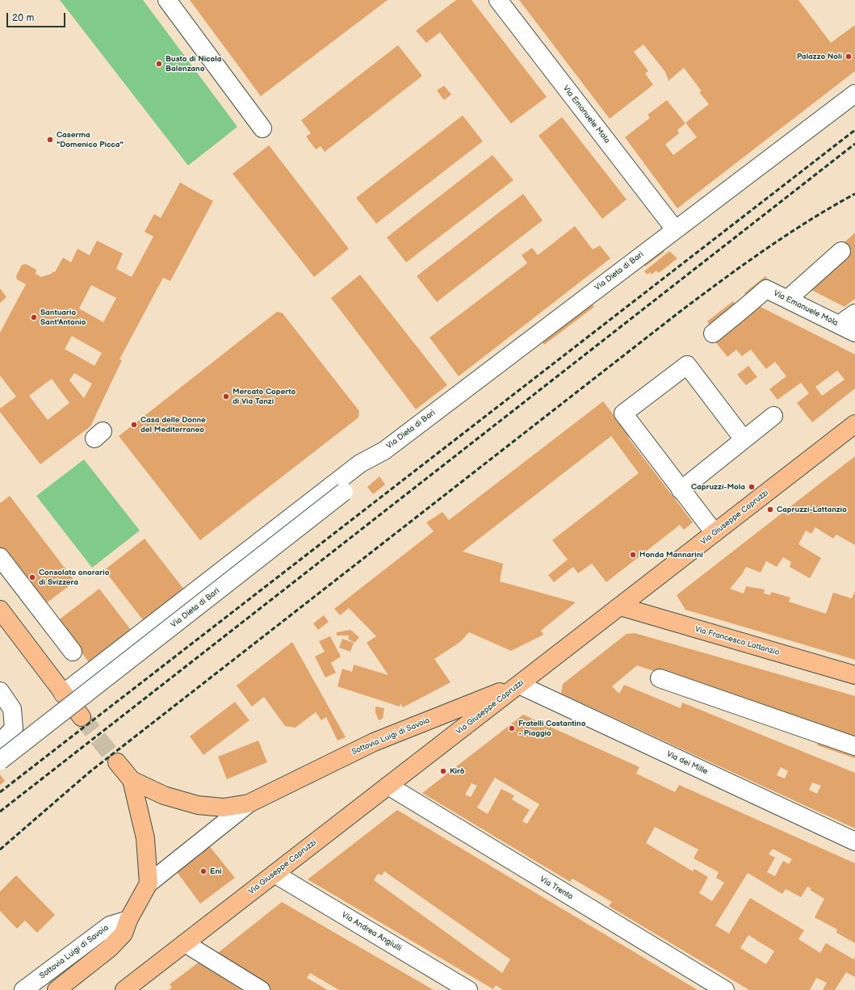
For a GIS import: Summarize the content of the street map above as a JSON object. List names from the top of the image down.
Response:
{
  "streets": {
    "main road": ["Via Giuseppe Capruzzi", "Via Francesco Lattanzio", "Sottovia Luigi di Savoia"],
    "street": [
      "Via Emanuele Mola",
      "Via Dieta di Bari",
      "Via dei Mille",
      "Via Trento",
      "Via Andrea Angiulli"
    ]
  },
  "crossings": [
    ["Via Emanuele Mola", "Via Dieta di Bari"],
    ["Via Giuseppe Capruzzi", "Via Francesco Lattanzio"],
    ["Via Giuseppe Capruzzi", "Sottovia Luigi di Savoia"],
    ["Via Giuseppe Capruzzi", "Via dei Mille"],
    ["Via Giuseppe Capruzzi", "Via Trento"],
    ["Via Giuseppe Capruzzi", "Via Andrea Angiulli"],
    ["Sottovia Luigi di Savoia", "Via dei Mille"]
  ],
  "places": [
    "Palazzo Noli",
    "Busto di Nicola Balenzano",
    "Caserma \"Domenico Picca\"",
    "Santuario Sant'Antonio",
    "Mercato Coperto di Via Tanzi",
    "Casa delle Donne del Mediterraneo",
    "Capruzzi-Mola",
    "Capruzzi-Lattanzio",
    "Honda Mannarini",
    "Consolato onorario di Svizzera",
    "Fratelli Costantino - Piaggio",
    "Kirò",
    "Eni"
  ],
  "scale_bar": "20 m"
}
